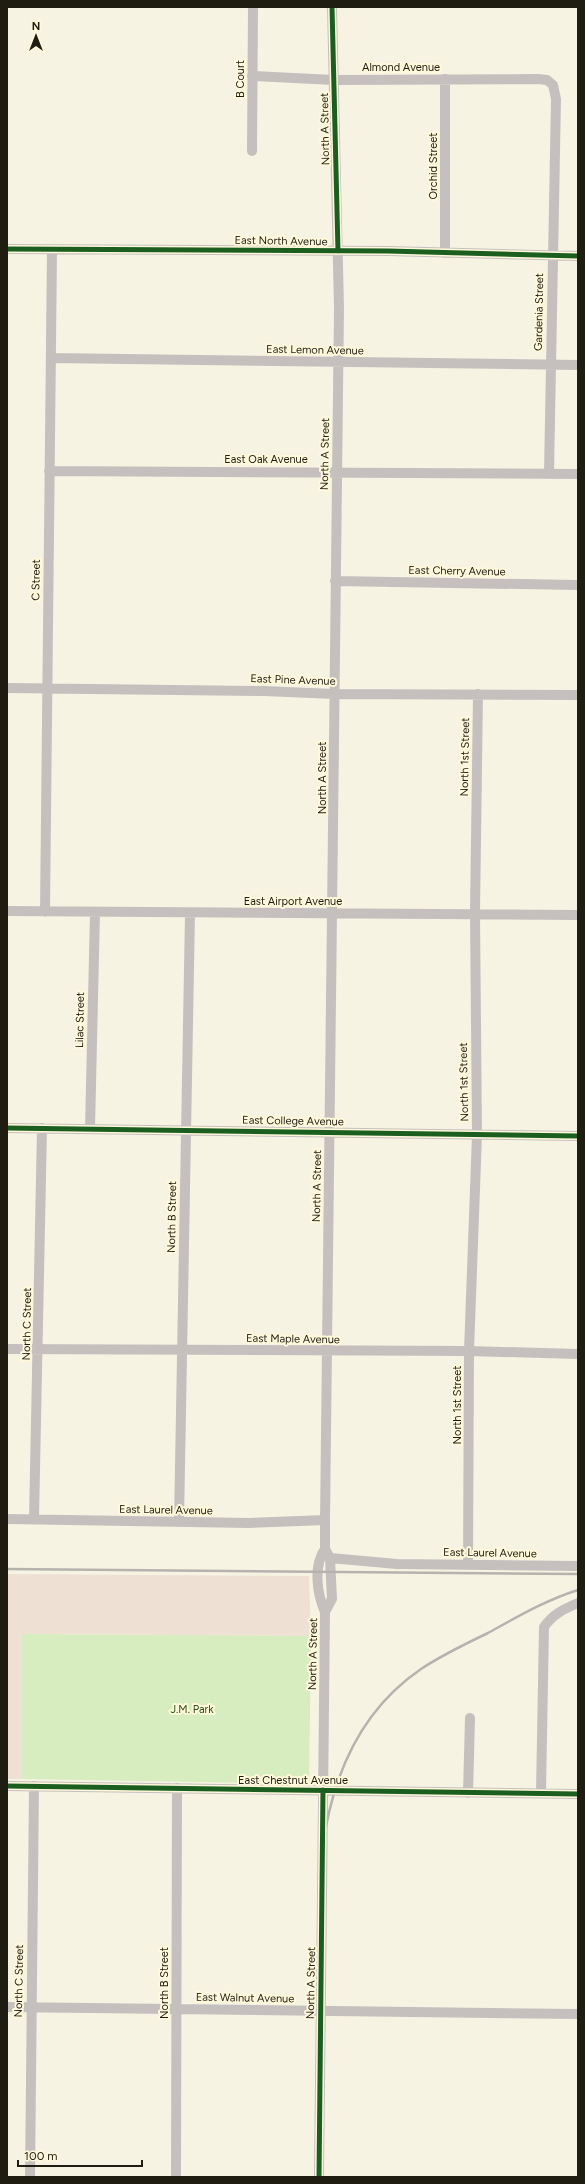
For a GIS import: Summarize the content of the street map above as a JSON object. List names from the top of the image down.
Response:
{
  "streets": {
    "street": [
      "Almond Avenue",
      "B Court",
      "North A Street",
      "Orchid Street",
      "East North Avenue",
      "Gardenia Street",
      "East Lemon Avenue",
      "East Oak Avenue",
      "East Cherry Avenue",
      "C Street",
      "East Pine Avenue",
      "North 1st Street",
      "East Airport Avenue",
      "Lilac Street",
      "East College Avenue",
      "North B Street",
      "North C Street",
      "East Maple Avenue",
      "East Laurel Avenue",
      "East Chestnut Avenue",
      "East Walnut Avenue"
    ]
  },
  "crossings": [
    ["Almond Avenue", "B Court"],
    ["Almond Avenue", "North A Street"],
    ["Almond Avenue", "Orchid Street"],
    ["Almond Avenue", "Gardenia Street"],
    ["North A Street", "East North Avenue"],
    ["North A Street", "East Lemon Avenue"],
    ["North A Street", "East Oak Avenue"],
    ["North A Street", "East Cherry Avenue"],
    ["North A Street", "East Pine Avenue"],
    ["North A Street", "East Airport Avenue"],
    ["North A Street", "East College Avenue"],
    ["North A Street", "East Maple Avenue"],
    ["North A Street", "East Laurel Avenue"],
    ["North A Street", "East Chestnut Avenue"],
    ["North A Street", "East Walnut Avenue"],
    ["Orchid Street", "East North Avenue"],
    ["East North Avenue", "Gardenia Street"],
    ["East North Avenue", "C Street"],
    ["Gardenia Street", "East Lemon Avenue"],
    ["Gardenia Street", "East Oak Avenue"],
    ["East Lemon Avenue", "C Street"],
    ["East Oak Avenue", "C Street"],
    ["C Street", "East Pine Avenue"],
    ["C Street", "East Airport Avenue"],
    ["East Pine Avenue", "North 1st Street"],
    ["North 1st Street", "East Airport Avenue"],
    ["North 1st Street", "East College Avenue"],
    ["North 1st Street", "East Maple Avenue"],
    ["North 1st Street", "East Laurel Avenue"],
    ["East Airport Avenue", "Lilac Street"],
    ["East Airport Avenue", "North B Street"],
    ["Lilac Street", "East College Avenue"],
    ["East College Avenue", "North B Street"],
    ["East College Avenue", "North C Street"],
    ["North B Street", "East Maple Avenue"],
    ["North B Street", "East Laurel Avenue"],
    ["North B Street", "East Chestnut Avenue"],
    ["North B Street", "East Walnut Avenue"],
    ["North C Street", "East Maple Avenue"],
    ["North C Street", "East Laurel Avenue"],
    ["North C Street", "East Chestnut Avenue"],
    ["North C Street", "East Walnut Avenue"]
  ],
  "parks": ["J.M. Park"],
  "scale_bar": "100 m",
  "north": "top"
}
